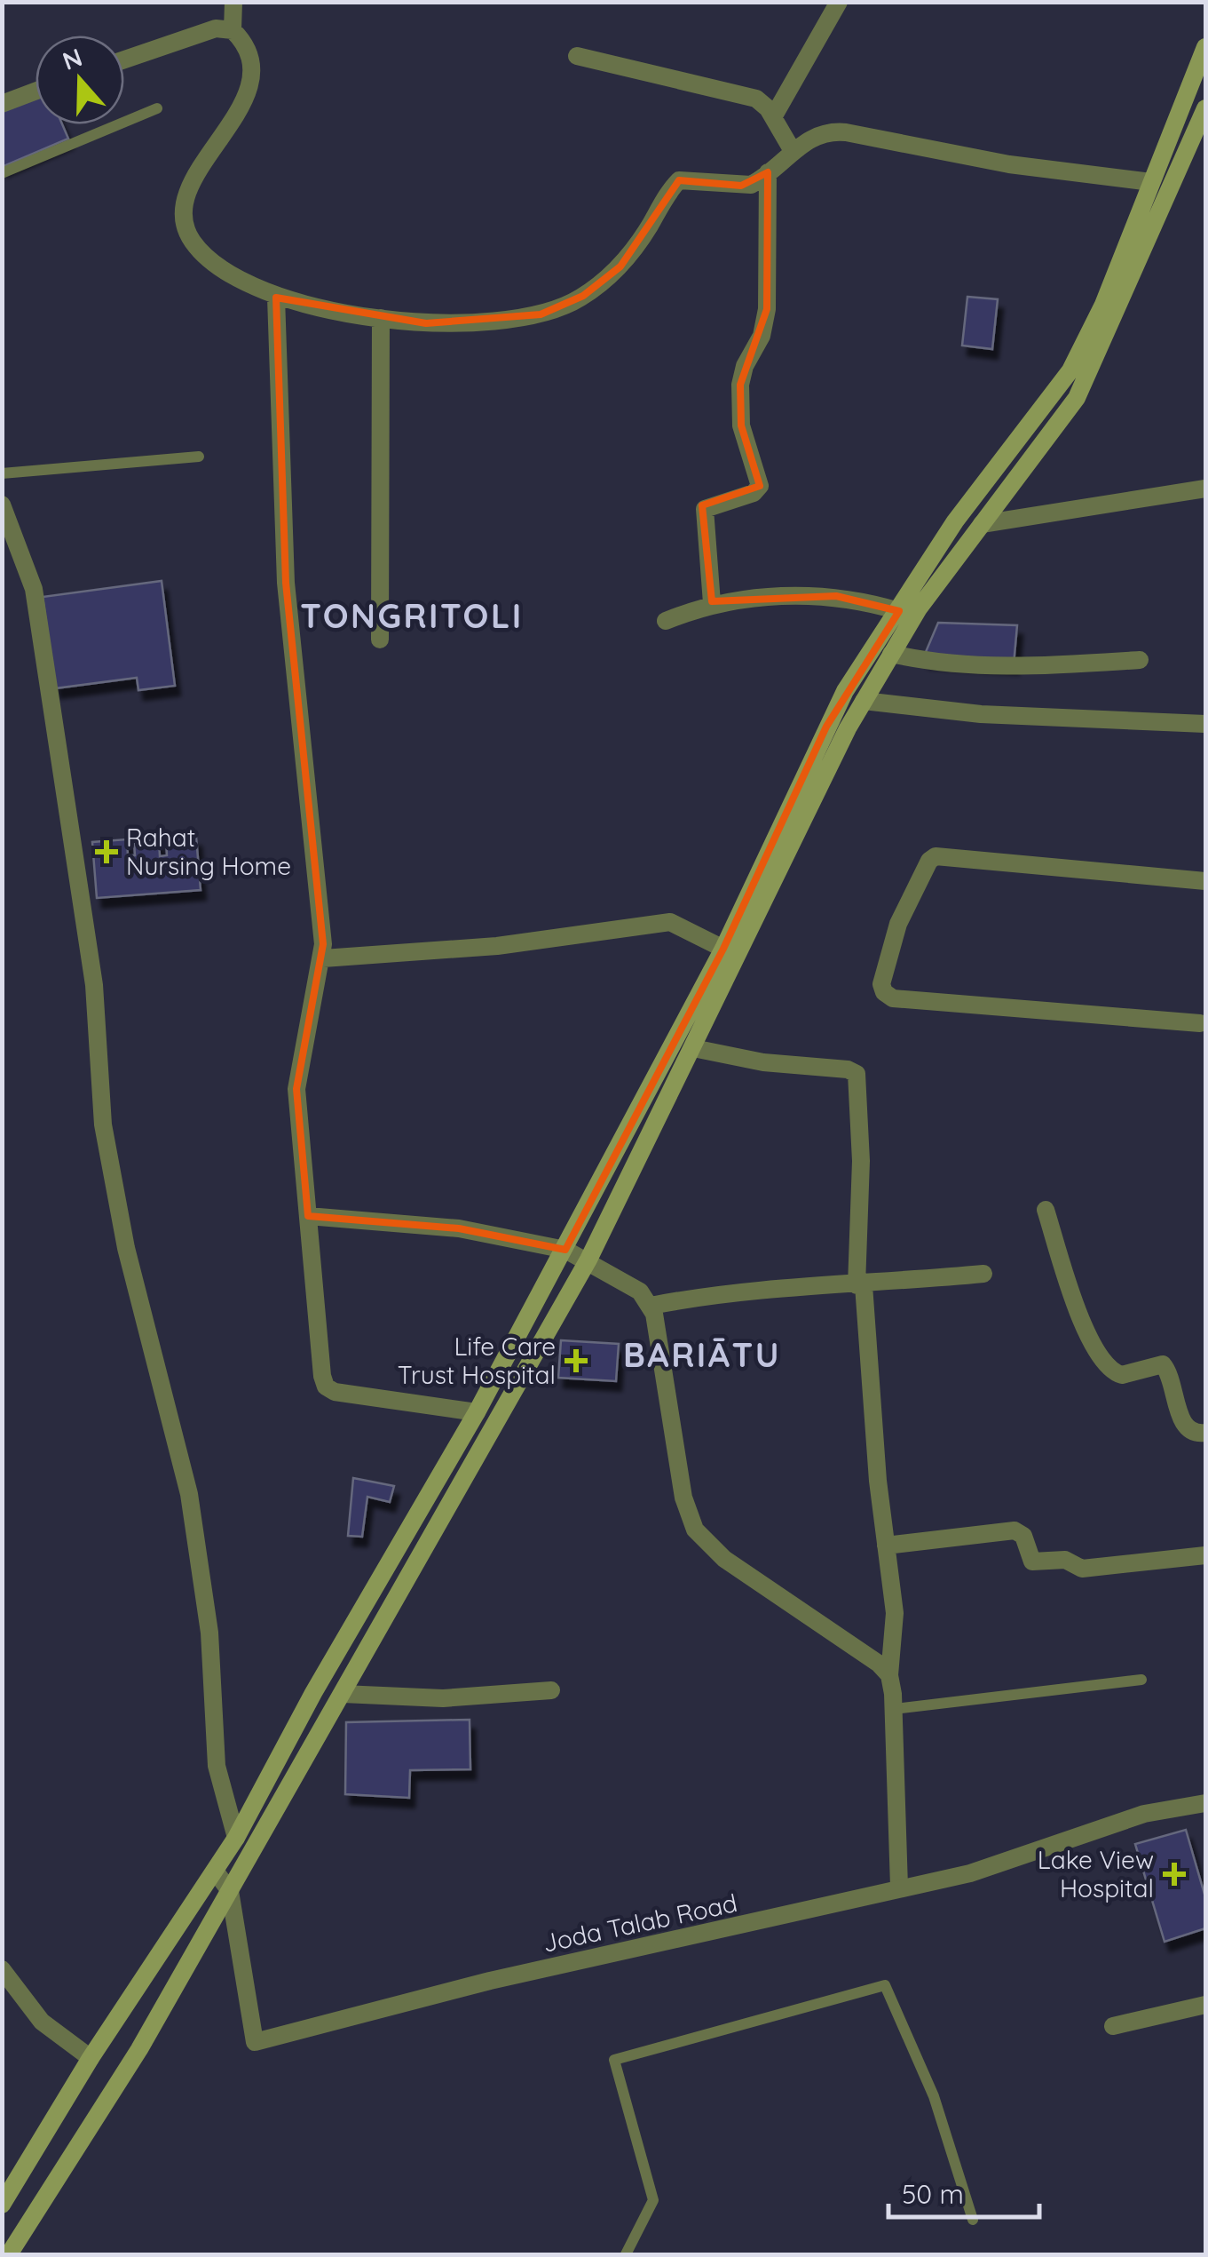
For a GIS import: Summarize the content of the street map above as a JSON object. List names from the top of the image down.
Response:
{
  "streets": {
    "street": ["Joda Talab Road"]
  },
  "districts": ["TONGRITOLI", "BARIĀTU"],
  "places": {
    "health": ["Rahat Nursing Home", "Life Care Trust Hospital", "Lake View Hospital"]
  },
  "scale_bar": "50 m",
  "north": "top"
}
